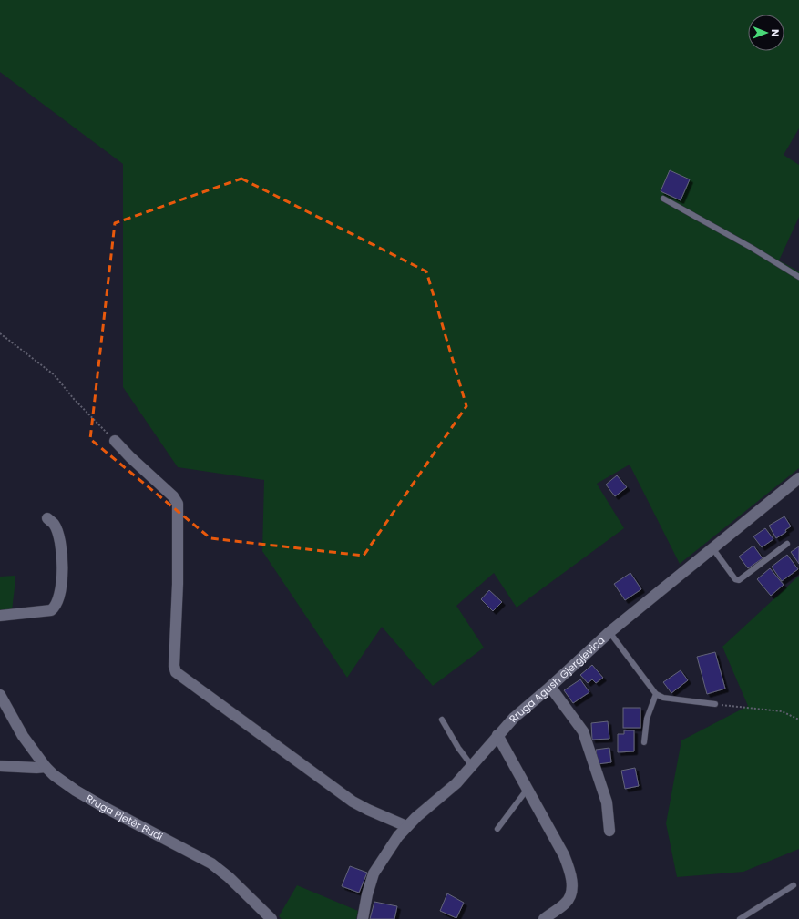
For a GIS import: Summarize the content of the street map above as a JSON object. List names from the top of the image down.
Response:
{
  "streets": {
    "street": ["Rruga Agush Gjergjevica", "Rruga Pjetër Budi"]
  },
  "north": "right"
}
